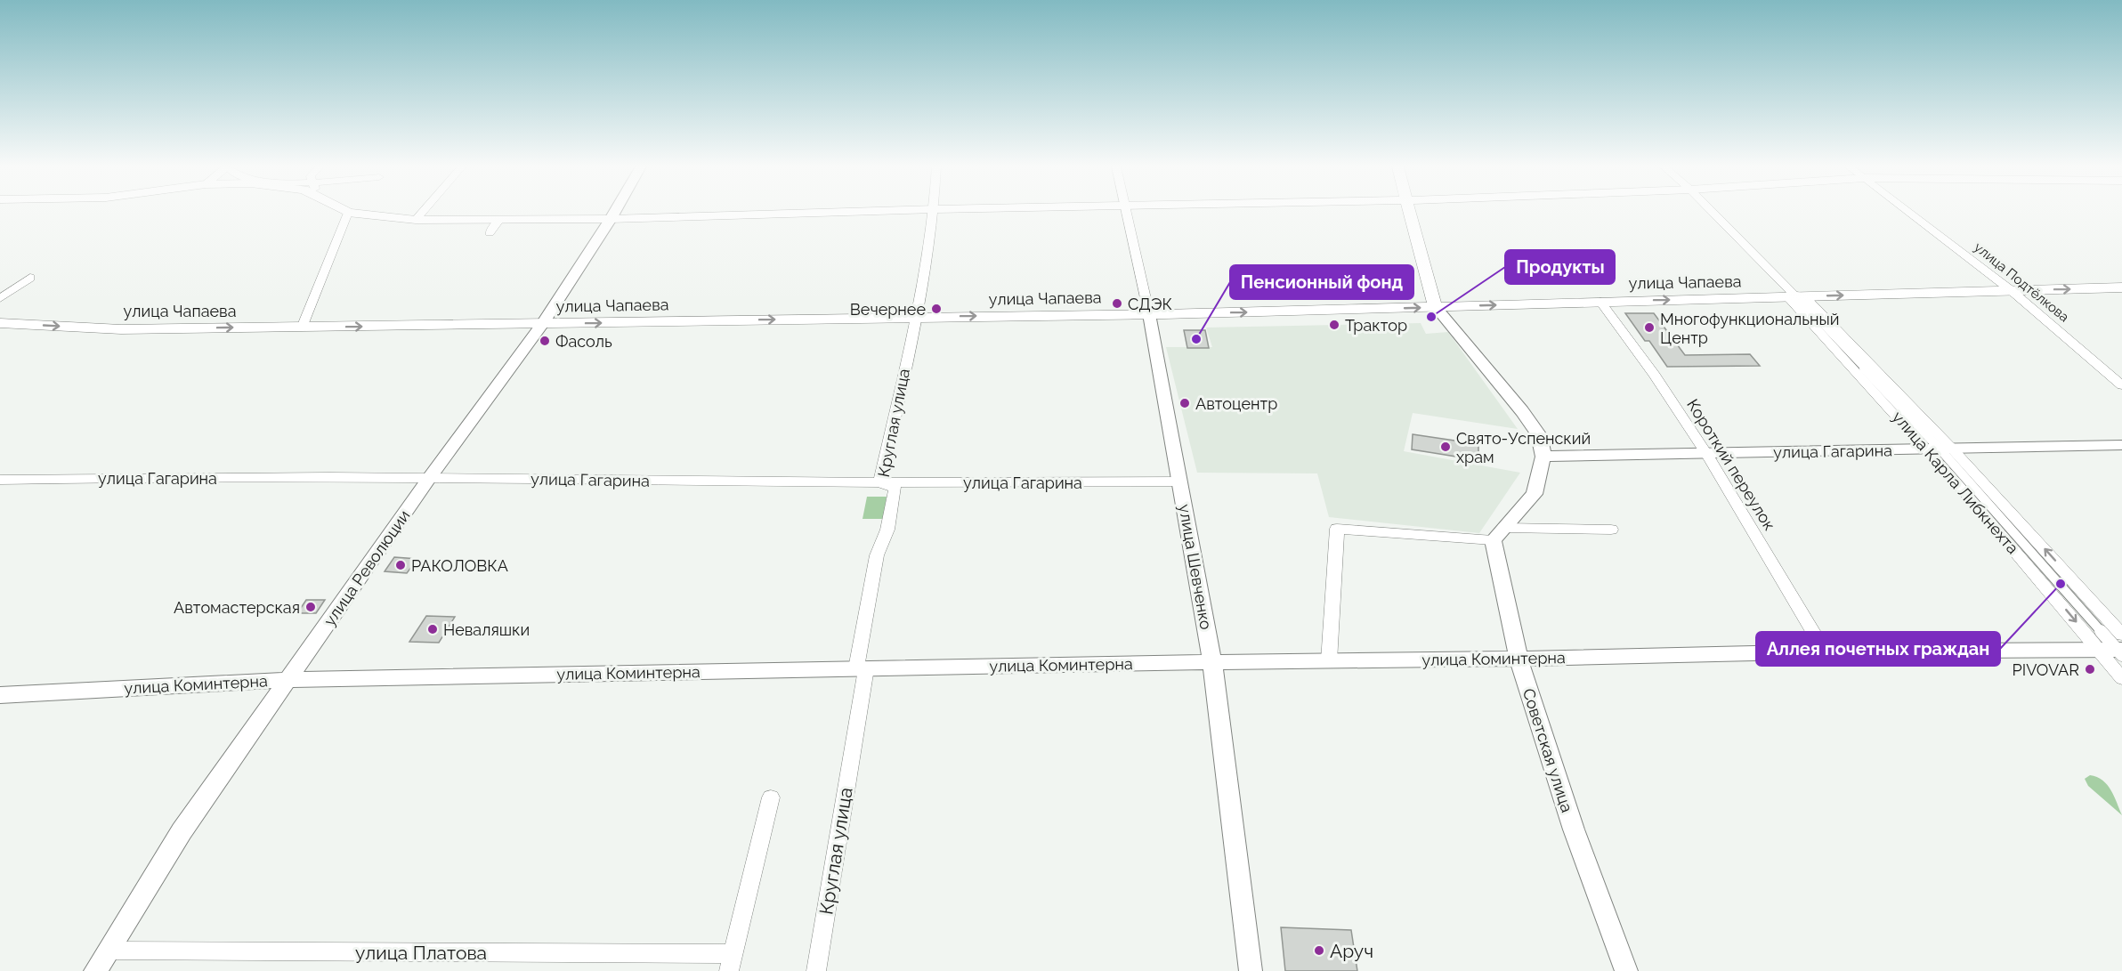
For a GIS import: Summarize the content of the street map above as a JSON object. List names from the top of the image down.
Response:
{
  "streets": {
    "main road": ["улица Чапаева"],
    "street": [
      "улица Подтёлкова",
      "Круглая улица",
      "улица Гагарина",
      "Короткий переулок",
      "улица Карла Либкнехта",
      "улица Шевченко",
      "улица Революции",
      "улица Коминтерна",
      "Советская улица",
      "улица Платова"
    ]
  },
  "crossings": [
    ["улица Чапаева", "улица Подтёлкова"],
    ["улица Чапаева", "Круглая улица"],
    ["улица Чапаева", "Короткий переулок"],
    ["улица Чапаева", "улица Карла Либкнехта"],
    ["улица Чапаева", "улица Шевченко"],
    ["улица Чапаева", "улица Революции"],
    ["Круглая улица", "улица Гагарина"],
    ["Круглая улица", "улица Коминтерна"],
    ["улица Гагарина", "Короткий переулок"],
    ["улица Гагарина", "улица Карла Либкнехта"],
    ["улица Гагарина", "улица Шевченко"],
    ["улица Гагарина", "улица Революции"],
    ["Короткий переулок", "улица Коминтерна"],
    ["улица Карла Либкнехта", "улица Коминтерна"],
    ["улица Шевченко", "улица Коминтерна"],
    ["улица Революции", "улица Коминтерна"],
    ["улица Революции", "улица Платова"],
    ["улица Коминтерна", "Советская улица"]
  ],
  "one_way": ["улица Чапаева"],
  "places": [
    "СДЭК",
    "Вечернее",
    "Продукты",
    "Трактор",
    "Многофункциональный Центр",
    "Пенсионный фонд",
    "Фасоль",
    "Автоцентр",
    "Свято-Успенский храм",
    "РАКОЛОВКА",
    "Аллея почетных граждан",
    "Автомастерская",
    "Неваляшки",
    "PIVOVAR",
    "Аруч"
  ]
}
